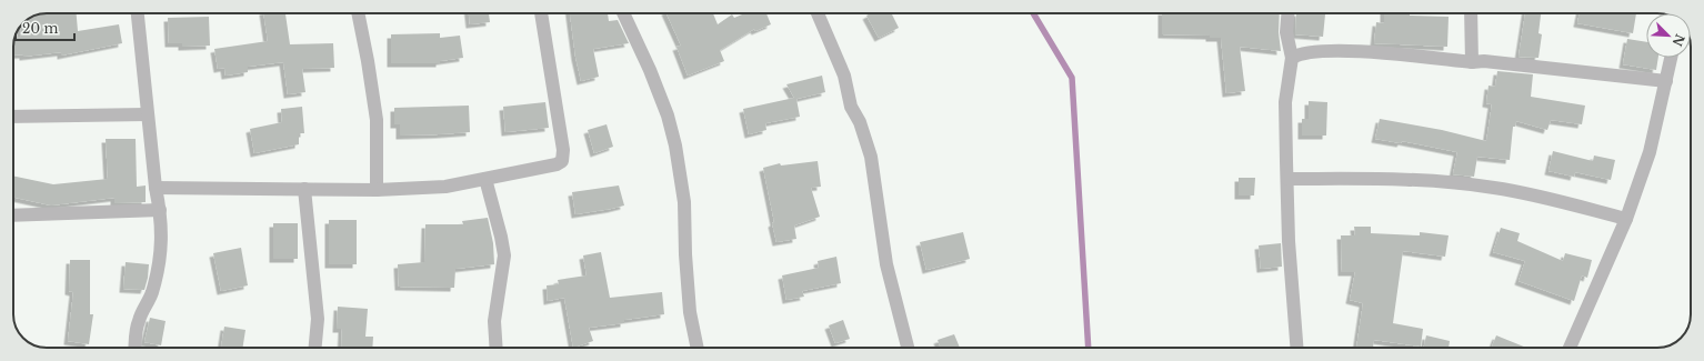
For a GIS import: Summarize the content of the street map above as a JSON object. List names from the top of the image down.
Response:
{
  "scale_bar": "20 m",
  "north": "bottom right"
}
